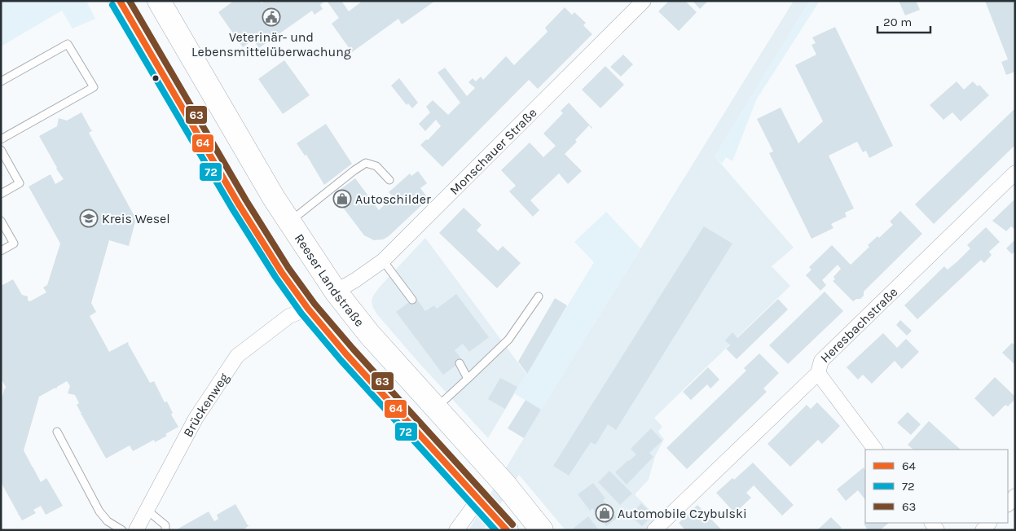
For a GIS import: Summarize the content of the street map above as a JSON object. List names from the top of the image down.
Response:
{
  "streets": {
    "main road": ["Reeser Landstraße"],
    "street": ["Monschauer Straße", "Heresbachstraße", "Brückenweg"]
  },
  "crossings": [
    ["Monschauer Straße", "Reeser Landstraße"]
  ],
  "places": {
    "public building": ["Veterinär- und Lebensmittelüberwachung"],
    "shop": ["Autoschilder", "Automobile Czybulski"],
    "school or university": ["Kreis Wesel"]
  },
  "lines": ["transit line 64", "transit line 63", "transit line 72"],
  "legend": ["64", "72", "63"],
  "scale_bar": "20 m"
}
